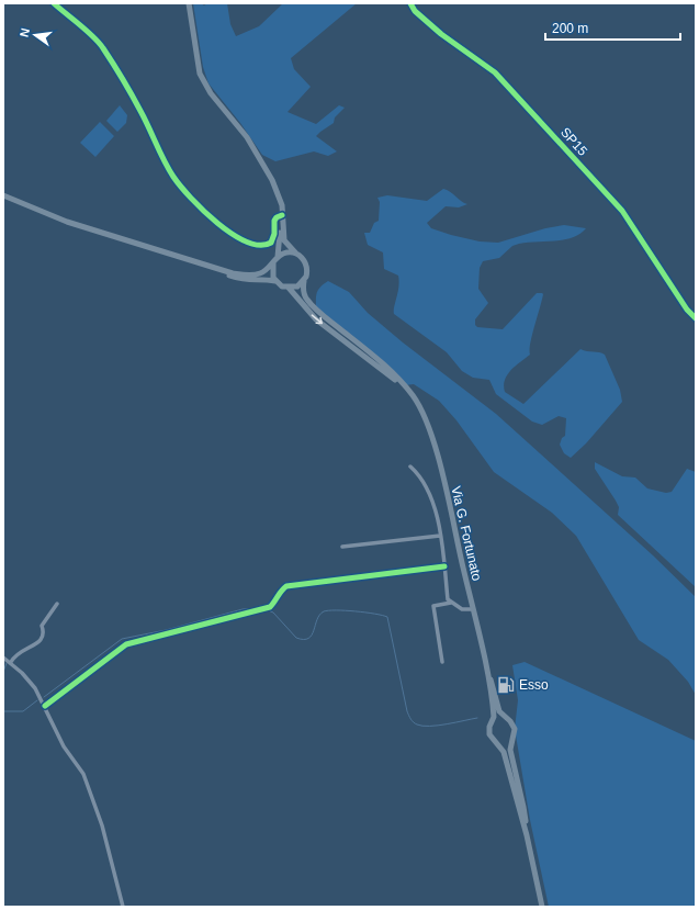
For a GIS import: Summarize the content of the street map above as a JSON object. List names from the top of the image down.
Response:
{
  "streets": {
    "main road": ["SP15", "Via G. Fortunato"]
  },
  "places": {
    "fuel station": ["Esso"]
  },
  "scale_bar": "200 m",
  "north": "left"
}
